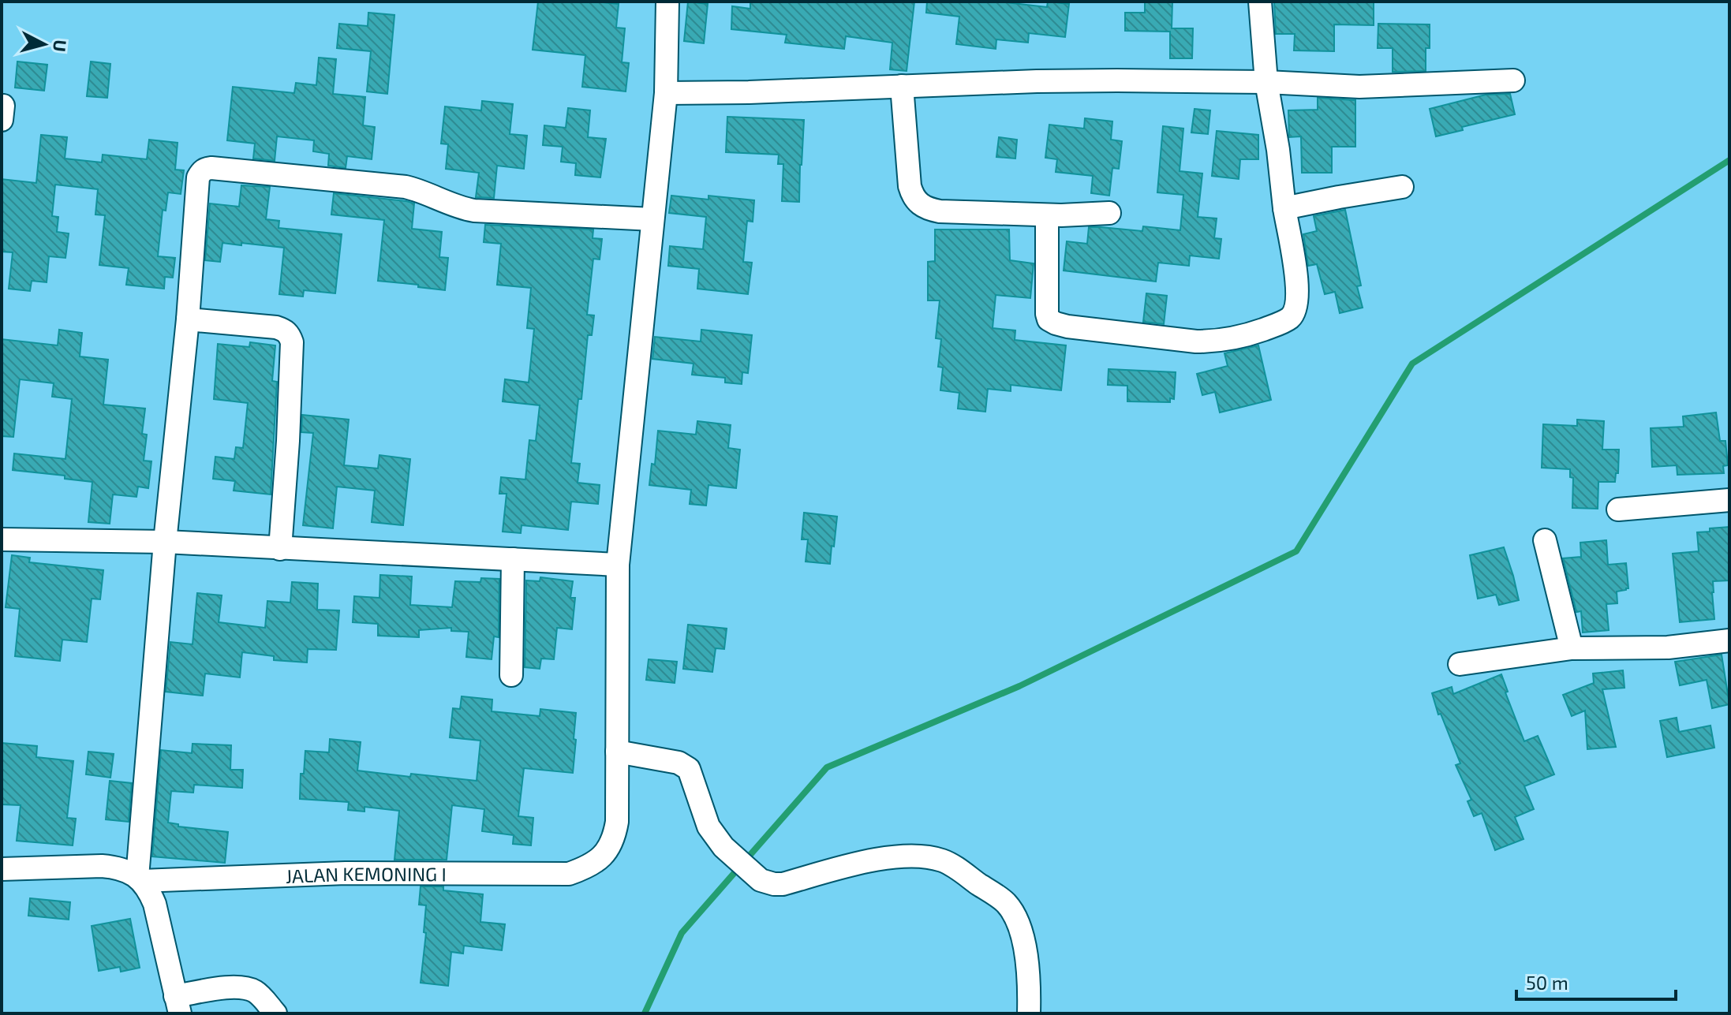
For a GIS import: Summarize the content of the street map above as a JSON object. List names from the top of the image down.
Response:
{
  "streets": {
    "street": ["JALAN KEMONING I"]
  },
  "scale_bar": "50 m",
  "north": "right"
}
